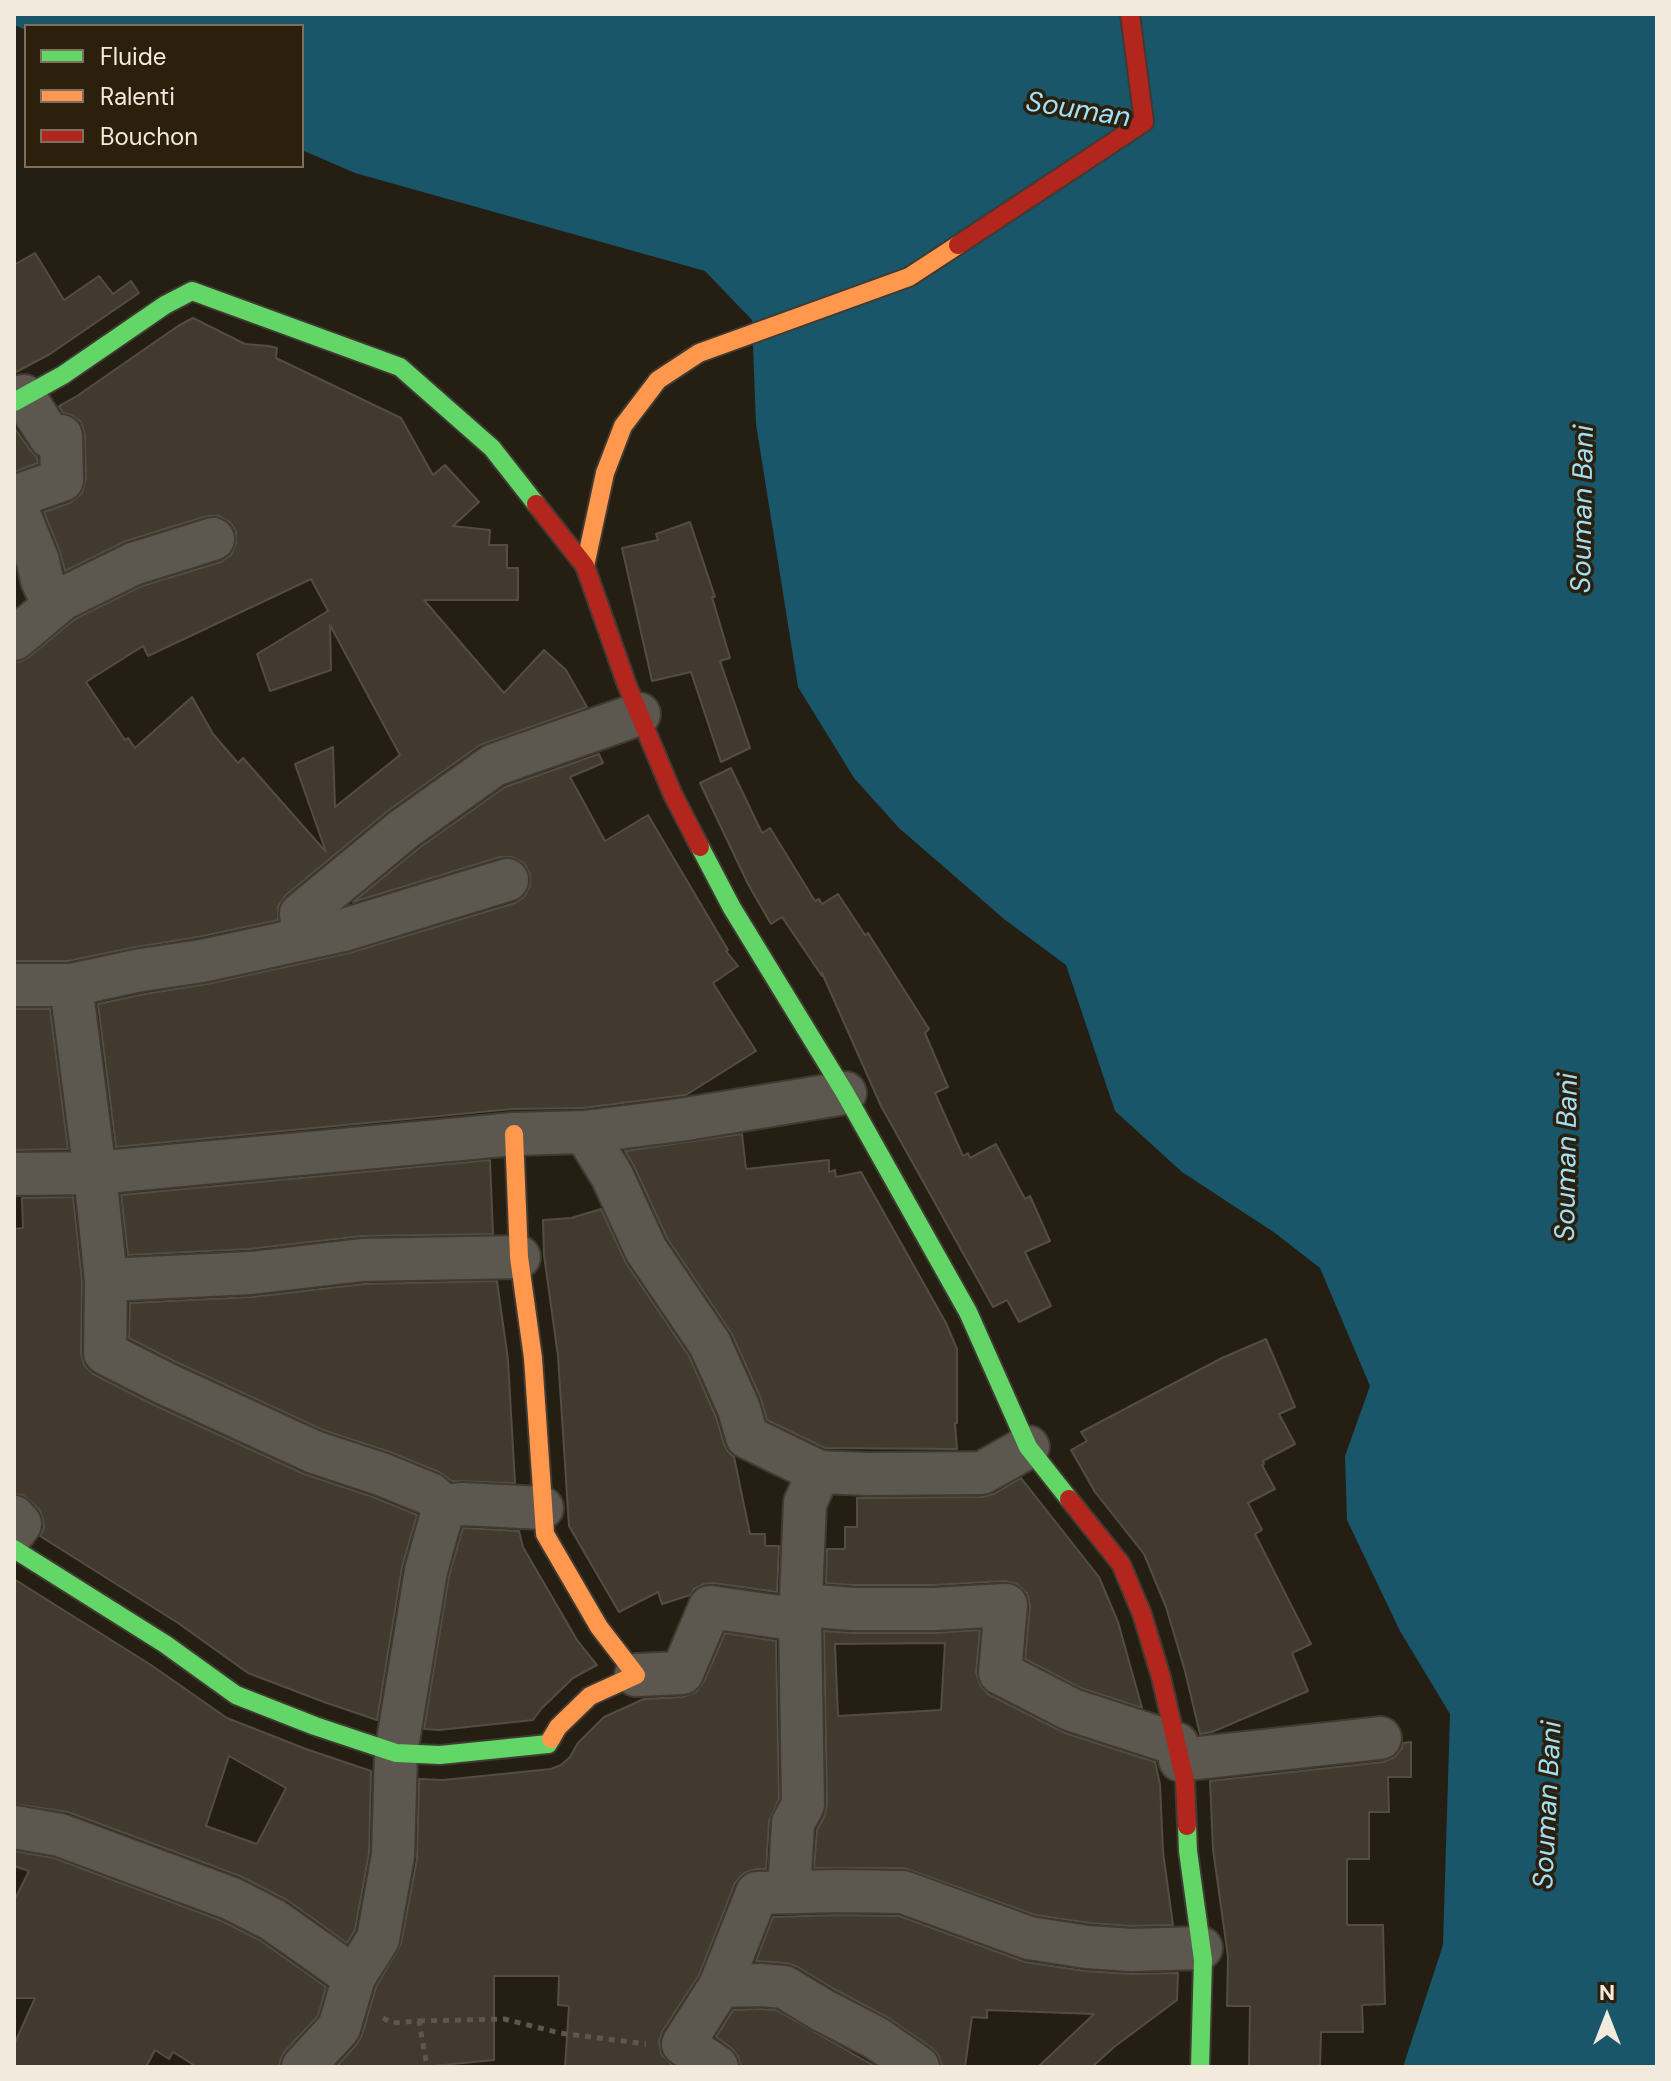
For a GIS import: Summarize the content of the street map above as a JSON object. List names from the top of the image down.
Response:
{
  "water": ["Souman", "Souman Bani"],
  "legend": ["Fluide", "Ralenti", "Bouchon"],
  "north": "top"
}
